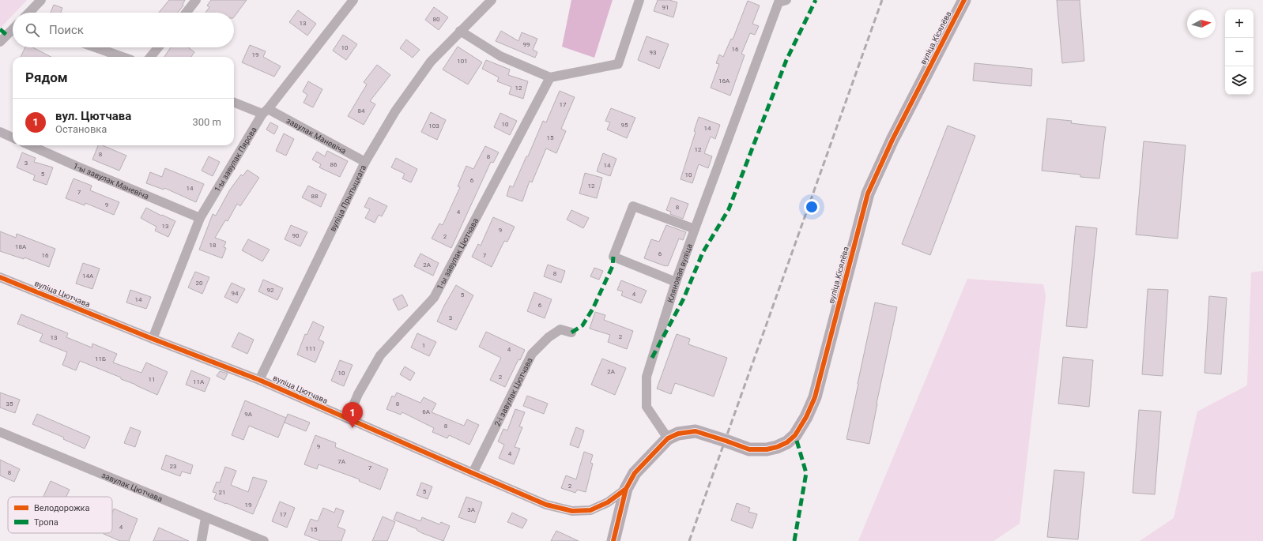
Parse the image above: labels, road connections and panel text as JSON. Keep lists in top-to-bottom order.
{
  "streets": {
    "street": [
      "вуліца Кісялёва",
      "завулак Маневіча",
      "1-ы завулак Пярова",
      "1-ы завулак Маневіча",
      "вуліца Прытыцкага",
      "1-ы завулак Цютчава",
      "Кляновая вуліца",
      "вуліца Цютчава",
      "2-і завулак Цютчава",
      "завулак Цютчава"
    ]
  },
  "crossings": [
    ["вуліца Кісялёва", "Кляновая вуліца"],
    ["завулак Маневіча", "1-ы завулак Пярова"],
    ["завулак Маневіча", "вуліца Прытыцкага"],
    ["1-ы завулак Пярова", "1-ы завулак Маневіча"],
    ["1-ы завулак Пярова", "вуліца Цютчава"],
    ["вуліца Прытыцкага", "вуліца Цютчава"],
    ["1-ы завулак Цютчава", "вуліца Цютчава"],
    ["вуліца Цютчава", "2-і завулак Цютчава"]
  ],
  "house_numbers": [
    "91",
    "80",
    "13",
    "99",
    "10",
    "16",
    "93",
    "19",
    "101",
    "16А",
    "12",
    "17",
    "84",
    "10",
    "95",
    "103",
    "14",
    "15",
    "12",
    "8",
    "8",
    "3",
    "86",
    "14",
    "5",
    "10",
    "6",
    "12",
    "14",
    "7",
    "88",
    "9",
    "8",
    "4",
    "13",
    "9",
    "90",
    "2",
    "18",
    "18А",
    "6",
    "16",
    "7",
    "2А",
    "8",
    "14А",
    "20",
    "92",
    "94",
    "4",
    "5",
    "14",
    "6",
    "3",
    "2",
    "13",
    "1",
    "111",
    "4",
    "11Б",
    "2А",
    "10",
    "2",
    "11",
    "11А",
    "35",
    "8",
    "6А",
    "9А",
    "8",
    "9",
    "4",
    "7А",
    "23",
    "7",
    "8",
    "2",
    "5",
    "21",
    "19",
    "3А",
    "17",
    "4",
    "15"
  ],
  "legend": ["Велодорожка", "Тропа"],
  "north": "right",
  "page": {
    "map_buttons": ["+", "−"],
    "search": "Поиск",
    "heading": "Рядом",
    "list": [
      {
        "mark": "1",
        "name": "вул. Цютчава",
        "note": "Остановка",
        "value": "300 m"
      }
    ],
    "pins": "1"
  }
}
